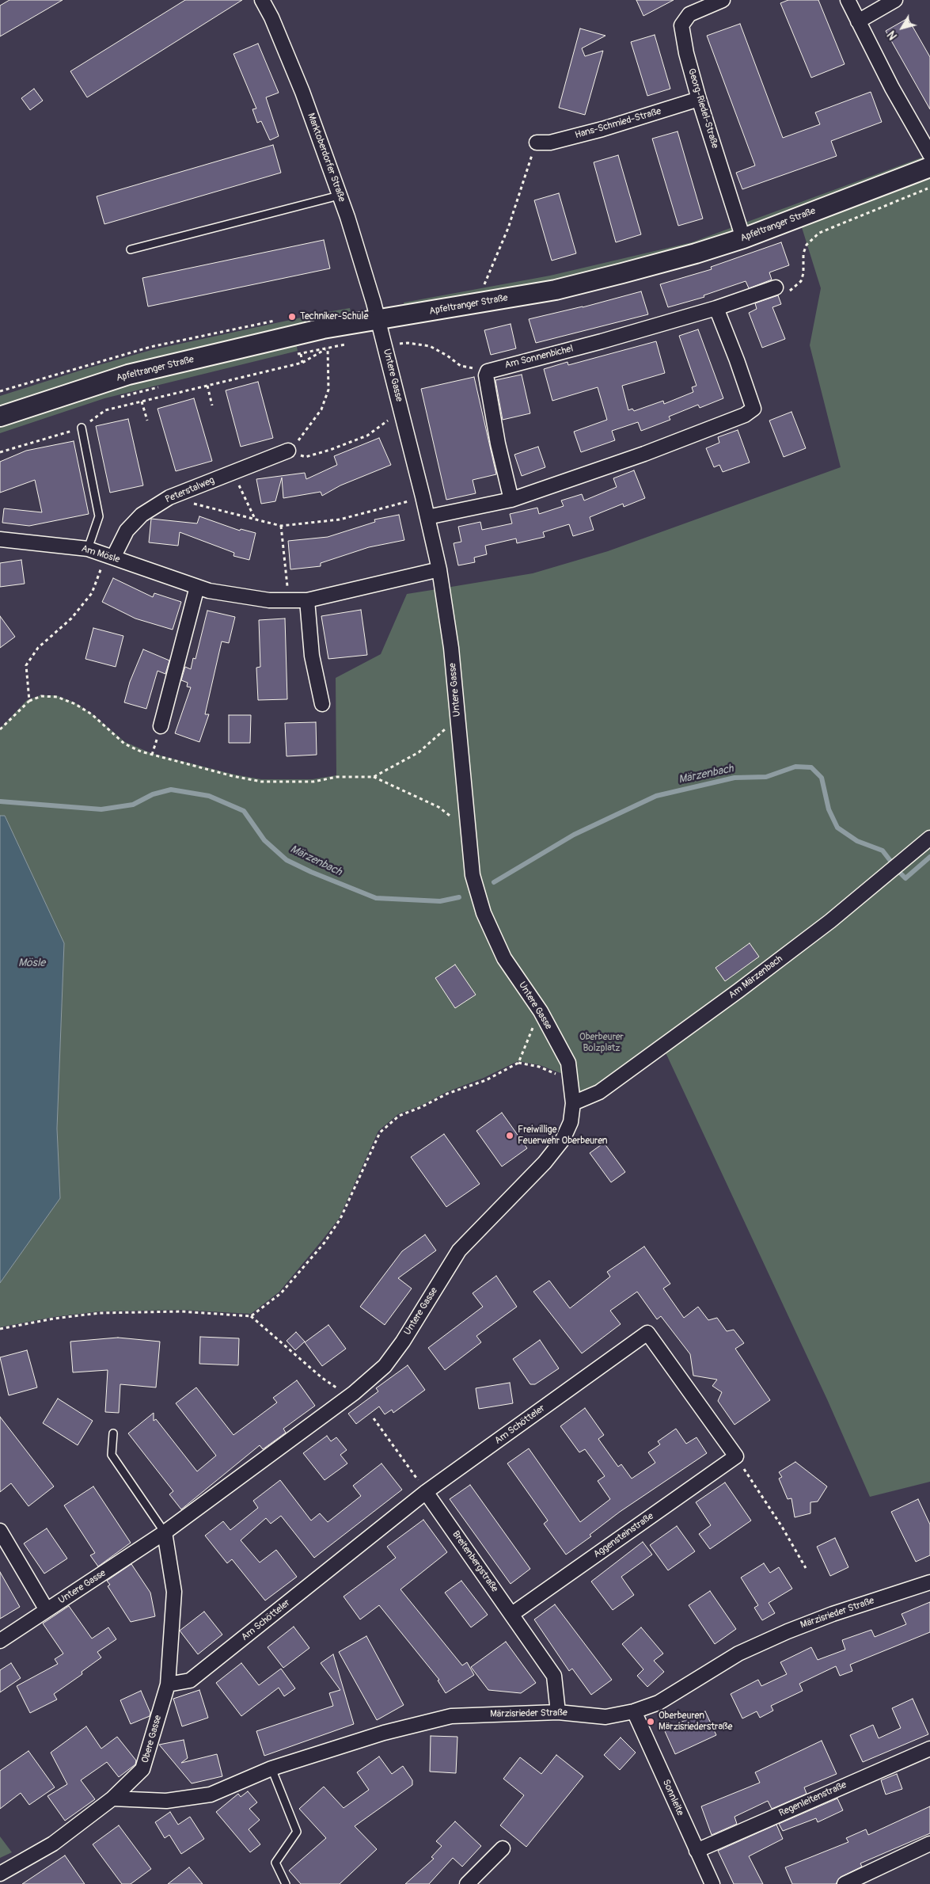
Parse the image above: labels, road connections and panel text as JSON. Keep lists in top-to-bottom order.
{
  "streets": {
    "street": [
      "Georg-Riedel-Straße",
      "Hans-Schmied-Straße",
      "Marktoberdorfer Straße",
      "Apfeltranger Straße",
      "Am Sonnenbichel",
      "Untere Gasse",
      "Peterstalweg",
      "Am Mösle",
      "Am Märzenbach",
      "Am Schötteler",
      "Aggensteinstraße",
      "Breitenbergstraße",
      "Märzisrieder Straße",
      "Obere Gasse",
      "Sonnleite",
      "Regenleitenstraße"
    ]
  },
  "crossings": [
    ["Georg-Riedel-Straße", "Hans-Schmied-Straße"],
    ["Georg-Riedel-Straße", "Apfeltranger Straße"],
    ["Marktoberdorfer Straße", "Apfeltranger Straße"],
    ["Marktoberdorfer Straße", "Untere Gasse"],
    ["Apfeltranger Straße", "Untere Gasse"],
    ["Untere Gasse", "Am Mösle"],
    ["Untere Gasse", "Am Märzenbach"],
    ["Untere Gasse", "Obere Gasse"],
    ["Peterstalweg", "Am Mösle"],
    ["Am Schötteler", "Aggensteinstraße"],
    ["Am Schötteler", "Breitenbergstraße"],
    ["Am Schötteler", "Obere Gasse"],
    ["Aggensteinstraße", "Breitenbergstraße"],
    ["Breitenbergstraße", "Märzisrieder Straße"],
    ["Märzisrieder Straße", "Obere Gasse"],
    ["Märzisrieder Straße", "Sonnleite"],
    ["Sonnleite", "Regenleitenstraße"]
  ],
  "water": ["Märzenbach", "Mösle"],
  "parks": ["Oberbeurer Bolzplatz"],
  "places": ["Techniker-Schule", "Freiwillige Feuerwehr Oberbeuren", "Oberbeuren Märzisriederstraße"],
  "north": "bottom left"
}
